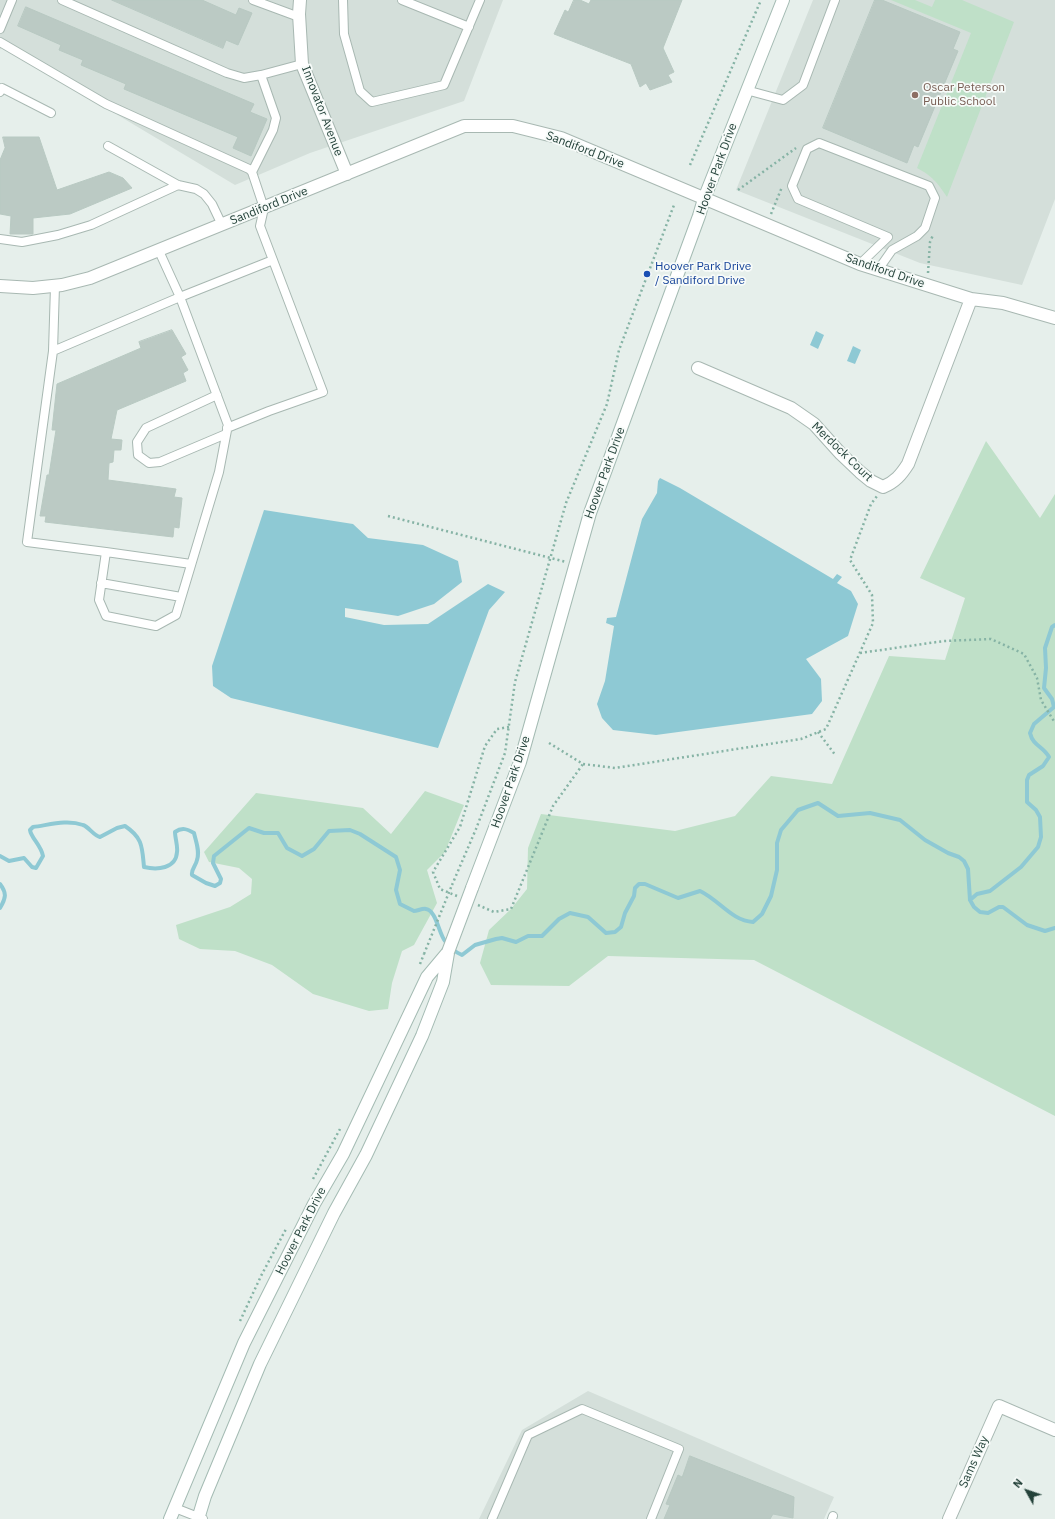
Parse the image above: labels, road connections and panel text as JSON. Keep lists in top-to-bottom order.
{
  "streets": {
    "street": [
      "Innovator Avenue",
      "Sandiford Drive",
      "Hoover Park Drive",
      "Merdock Court",
      "Sams Way"
    ]
  },
  "crossings": [
    ["Innovator Avenue", "Sandiford Drive"],
    ["Sandiford Drive", "Hoover Park Drive"],
    ["Sandiford Drive", "Merdock Court"]
  ],
  "places": ["Oscar Peterson Public School", "Hoover Park Drive / Sandiford Drive"],
  "north": "top left"
}
